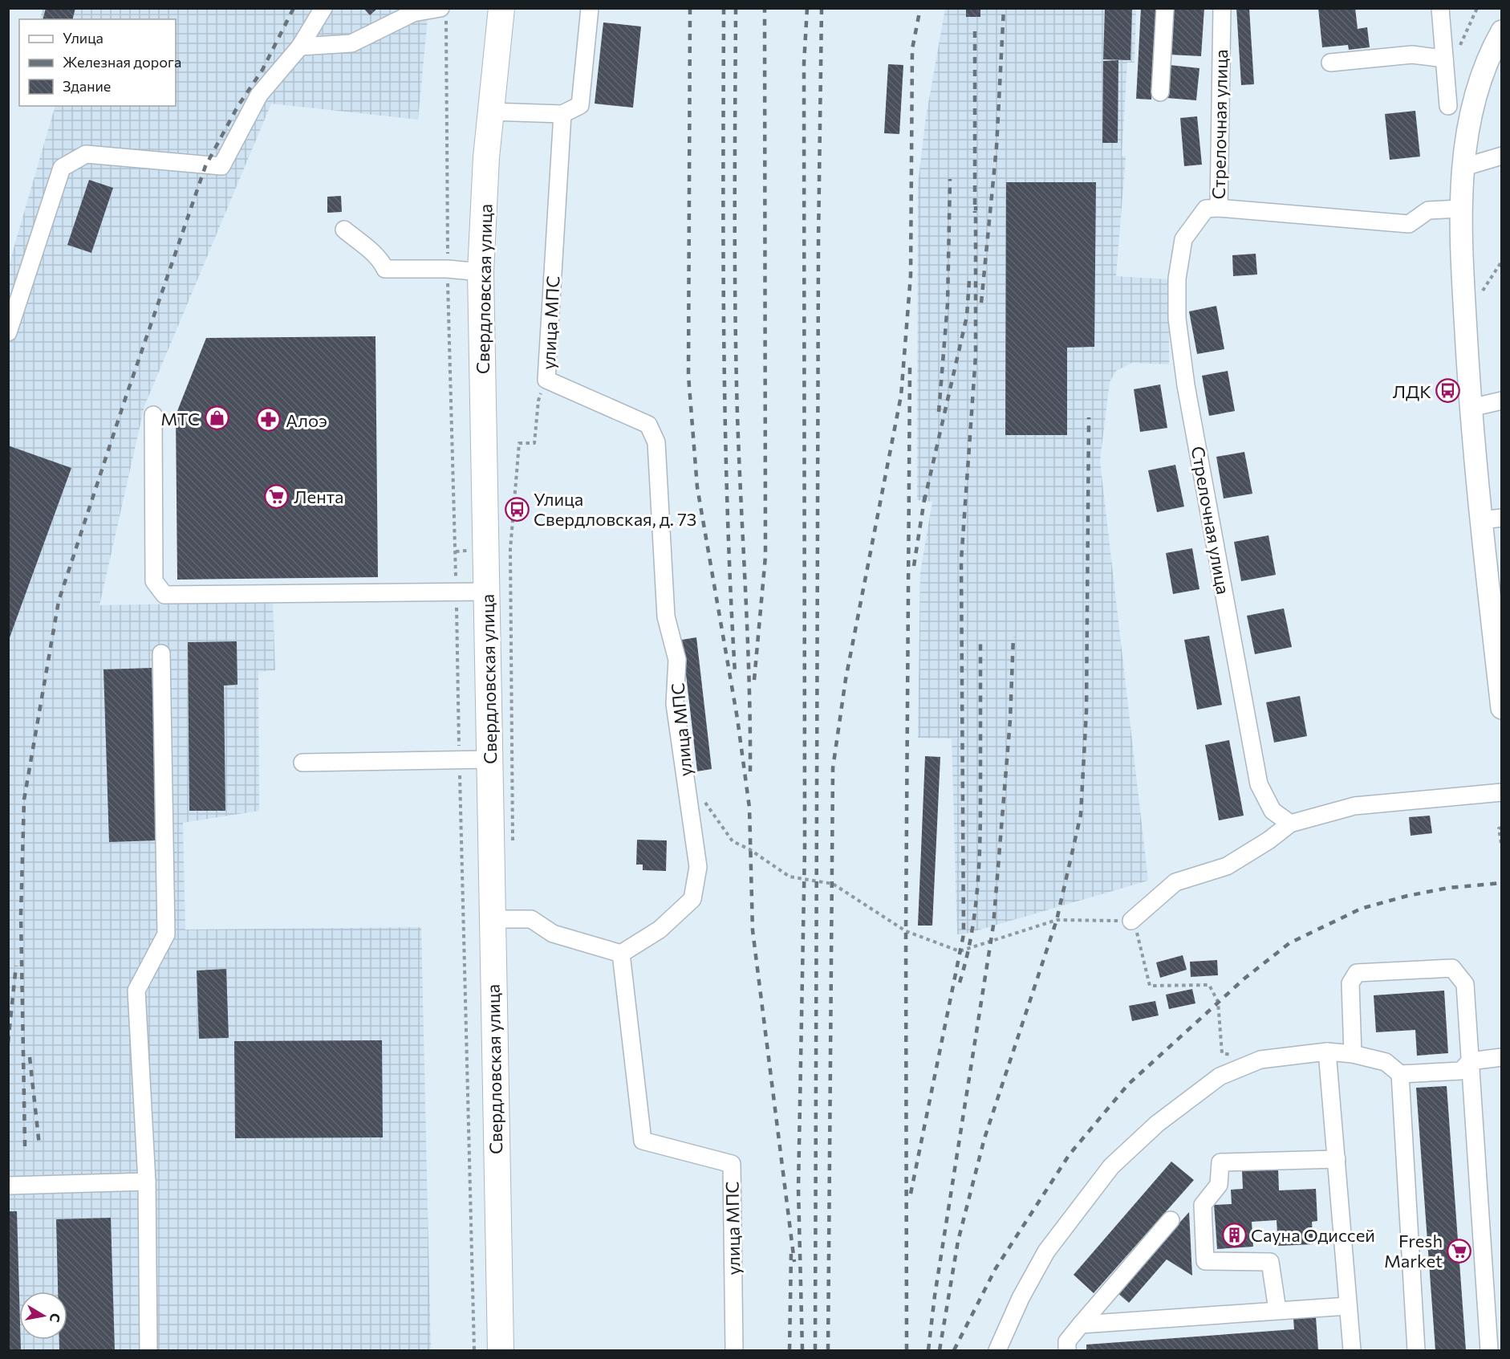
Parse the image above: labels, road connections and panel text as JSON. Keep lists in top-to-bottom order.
{
  "streets": {
    "highway": ["Свердловская улица"],
    "street": ["Стрелочная улица", "улица МПС"]
  },
  "places": {
    "bus stop": ["ЛДК", "Улица Свердловская, д. 73"],
    "shop": ["МТС"],
    "pharmacy": ["Алоэ"],
    "supermarket": ["Лента", "Fresh Market"],
    "building": ["Сауна Одиссей"]
  },
  "legend": ["Улица", "Железная дорога", "Здание"],
  "north": "right"
}
